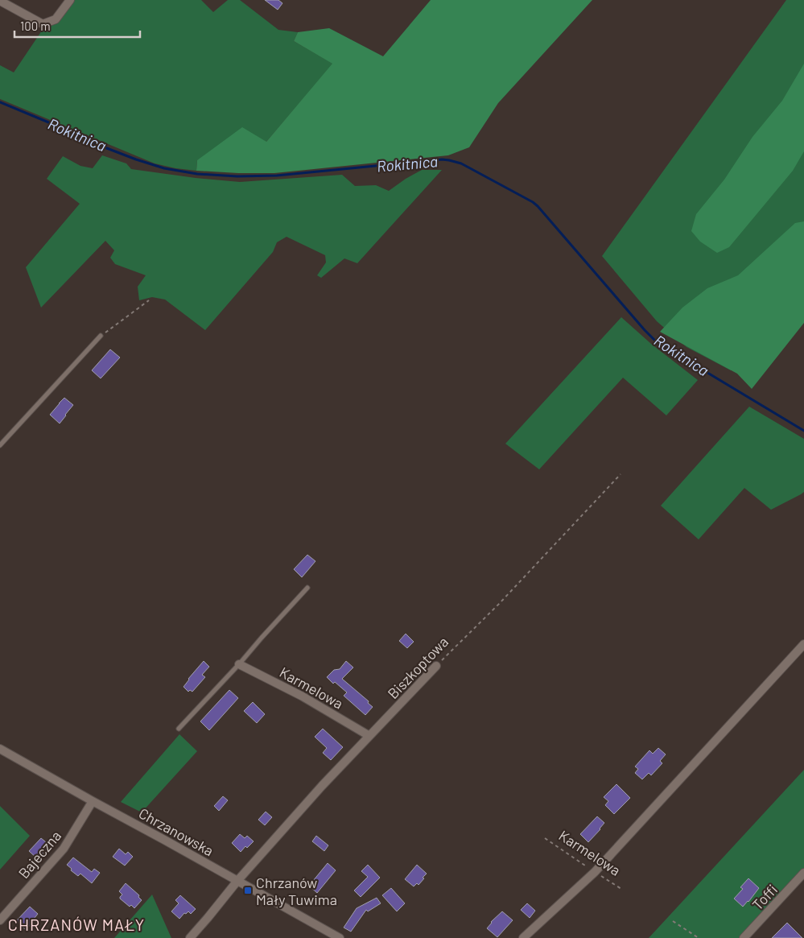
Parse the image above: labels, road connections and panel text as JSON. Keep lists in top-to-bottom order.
{
  "streets": {
    "street": [
      "Biszkoptowa",
      "Karmelowa",
      "Chrzanowska",
      "Bajeczna",
      "Toffi"
    ]
  },
  "crossings": [
    ["Biszkoptowa", "Karmelowa"],
    ["Biszkoptowa", "Chrzanowska"],
    ["Chrzanowska", "Bajeczna"]
  ],
  "districts": ["CHRZANÓW MAŁY"],
  "water": ["Rokitnica"],
  "places": {
    "transit": ["Chrzanów Mały Tuwima"]
  },
  "scale_bar": "100 m"
}
